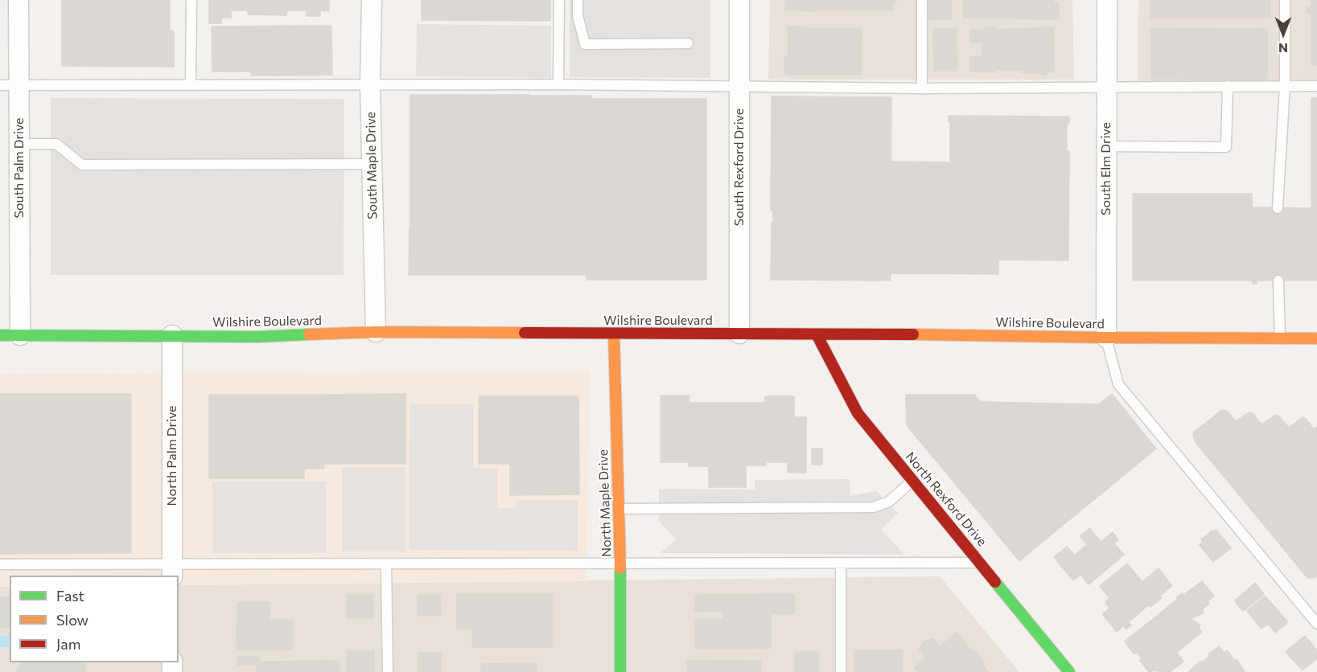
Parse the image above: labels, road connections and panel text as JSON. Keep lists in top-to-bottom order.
{
  "streets": {
    "main road": ["Wilshire Boulevard", "North Rexford Drive", "North Maple Drive"],
    "street": [
      "South Maple Drive",
      "South Rexford Drive",
      "South Palm Drive",
      "South Elm Drive",
      "North Palm Drive"
    ]
  },
  "crossings": [
    ["South Maple Drive", "Wilshire Boulevard"],
    ["South Rexford Drive", "Wilshire Boulevard"],
    ["South Palm Drive", "Wilshire Boulevard"],
    ["South Elm Drive", "Wilshire Boulevard"],
    ["Wilshire Boulevard", "North Palm Drive"],
    ["Wilshire Boulevard", "North Rexford Drive"],
    ["Wilshire Boulevard", "North Maple Drive"]
  ],
  "legend": ["Fast", "Slow", "Jam"],
  "north": "bottom"
}
